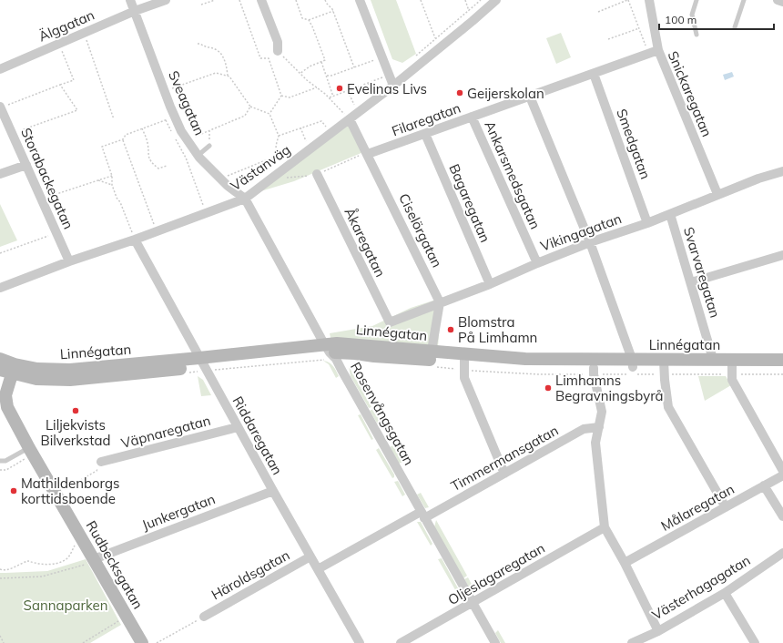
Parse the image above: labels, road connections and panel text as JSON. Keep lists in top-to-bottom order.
{
  "streets": {
    "street": [
      "Älggatan",
      "Snickaregatan",
      "Sveagatan",
      "Filaregatan",
      "Smedgatan",
      "Västanväg",
      "Ankarsmedsgatan",
      "Storabackegatan",
      "Bagaregatan",
      "Ciselörgatan",
      "Vikingagatan",
      "Åkaregatan",
      "Svarvaregatan",
      "Linnégatan",
      "Rosenvångsgatan",
      "Väpnaregatan",
      "Riddaregatan",
      "Timmermansgatan",
      "Målaregatan",
      "Junkergatan",
      "Rudbecksgatan",
      "Oljeslagaregatan",
      "Häroldsgatan",
      "Västerhagagatan"
    ]
  },
  "crossings": [
    ["Älggatan", "Sveagatan"],
    ["Snickaregatan", "Filaregatan"],
    ["Snickaregatan", "Vikingagatan"],
    ["Sveagatan", "Västanväg"],
    ["Sveagatan", "Rosenvångsgatan"],
    ["Filaregatan", "Smedgatan"],
    ["Filaregatan", "Ankarsmedsgatan"],
    ["Filaregatan", "Bagaregatan"],
    ["Filaregatan", "Ciselörgatan"],
    ["Smedgatan", "Vikingagatan"],
    ["Västanväg", "Storabackegatan"],
    ["Västanväg", "Ciselörgatan"],
    ["Västanväg", "Rosenvångsgatan"],
    ["Västanväg", "Riddaregatan"],
    ["Ankarsmedsgatan", "Vikingagatan"],
    ["Bagaregatan", "Vikingagatan"],
    ["Ciselörgatan", "Vikingagatan"],
    ["Vikingagatan", "Åkaregatan"],
    ["Vikingagatan", "Svarvaregatan"],
    ["Svarvaregatan", "Linnégatan"],
    ["Linnégatan", "Rosenvångsgatan"],
    ["Linnégatan", "Riddaregatan"],
    ["Linnégatan", "Rudbecksgatan"],
    ["Rosenvångsgatan", "Timmermansgatan"],
    ["Rosenvångsgatan", "Oljeslagaregatan"],
    ["Väpnaregatan", "Riddaregatan"],
    ["Riddaregatan", "Timmermansgatan"],
    ["Riddaregatan", "Junkergatan"],
    ["Riddaregatan", "Häroldsgatan"],
    ["Junkergatan", "Rudbecksgatan"]
  ],
  "parks": ["Sannaparken"],
  "places": [
    "Evelinas Livs",
    "Geijerskolan",
    "Blomstra På Limhamn",
    "Limhamns Begravningsbyrå",
    "Liljekvists Bilverkstad",
    "Mathildenborgs korttidsboende"
  ],
  "scale_bar": "100 m"
}
